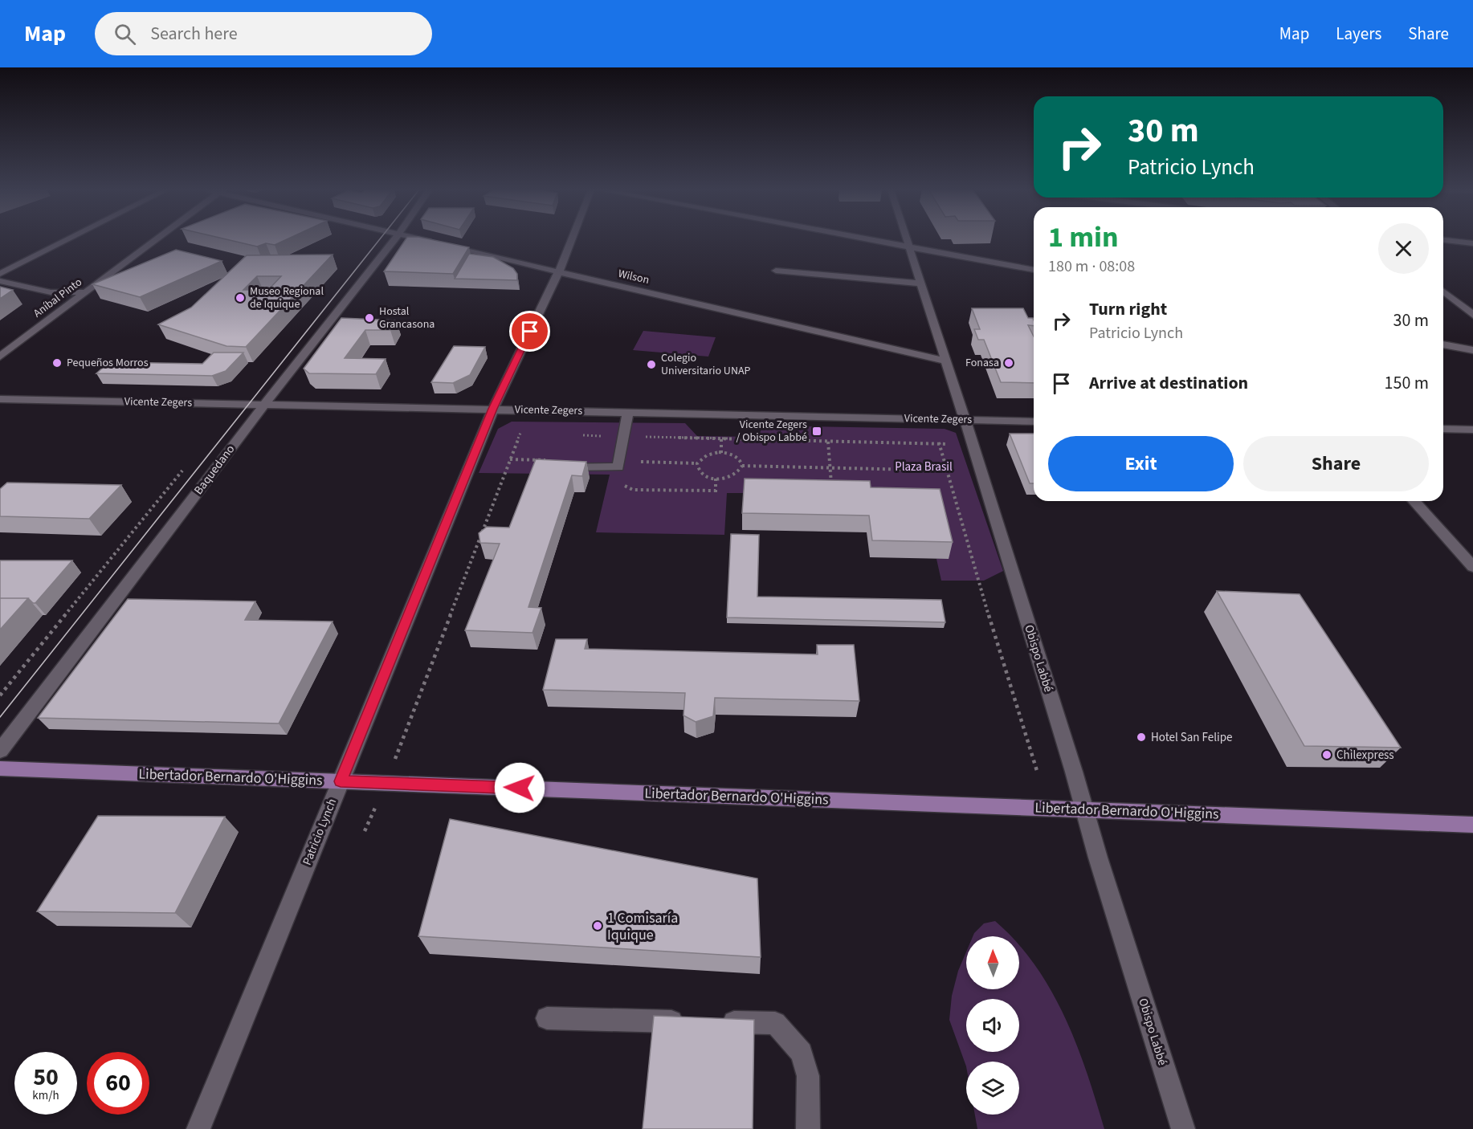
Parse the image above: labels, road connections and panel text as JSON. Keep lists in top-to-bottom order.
{
  "streets": {
    "main road": ["Libertador Bernardo O'Higgins"],
    "street": [
      "Wilson",
      "Aníbal Pinto",
      "Vicente Zegers",
      "Baquedano",
      "Obispo Labbé",
      "Patricio Lynch"
    ]
  },
  "crossings": [
    ["Wilson", "Obispo Labbé"],
    ["Wilson", "Patricio Lynch"],
    ["Vicente Zegers", "Baquedano"],
    ["Vicente Zegers", "Obispo Labbé"],
    ["Vicente Zegers", "Patricio Lynch"],
    ["Obispo Labbé", "Libertador Bernardo O'Higgins"],
    ["Libertador Bernardo O'Higgins", "Patricio Lynch"]
  ],
  "parks": ["Plaza Brasil"],
  "places": {
    "other": [
      "Museo Regional de Iquique",
      "Hostal Grancasona",
      "Pequeños Morros",
      "Fonasa",
      "Colegio Universitario UNAP",
      "Hotel San Felipe",
      "Chilexpress",
      "1 Comisaría Iquique"
    ],
    "transit": ["Vicente Zegers / Obispo Labbé"]
  },
  "north": "top",
  "page": {
    "header": "Map",
    "search": "Search here",
    "nav": ["Map", "Layers", "Share"],
    "turn": ["30 m", "Patricio Lynch"],
    "heading": ["1 min", "180 m · 08:08"],
    "list": [
      {
        "name": "Turn right",
        "note": "Patricio Lynch",
        "value": "30 m"
      },
      {
        "name": "Arrive at destination",
        "value": "150 m"
      }
    ],
    "buttons": ["Exit", "Share"],
    "speed": "50 km/h",
    "limit": "60"
  }
}
